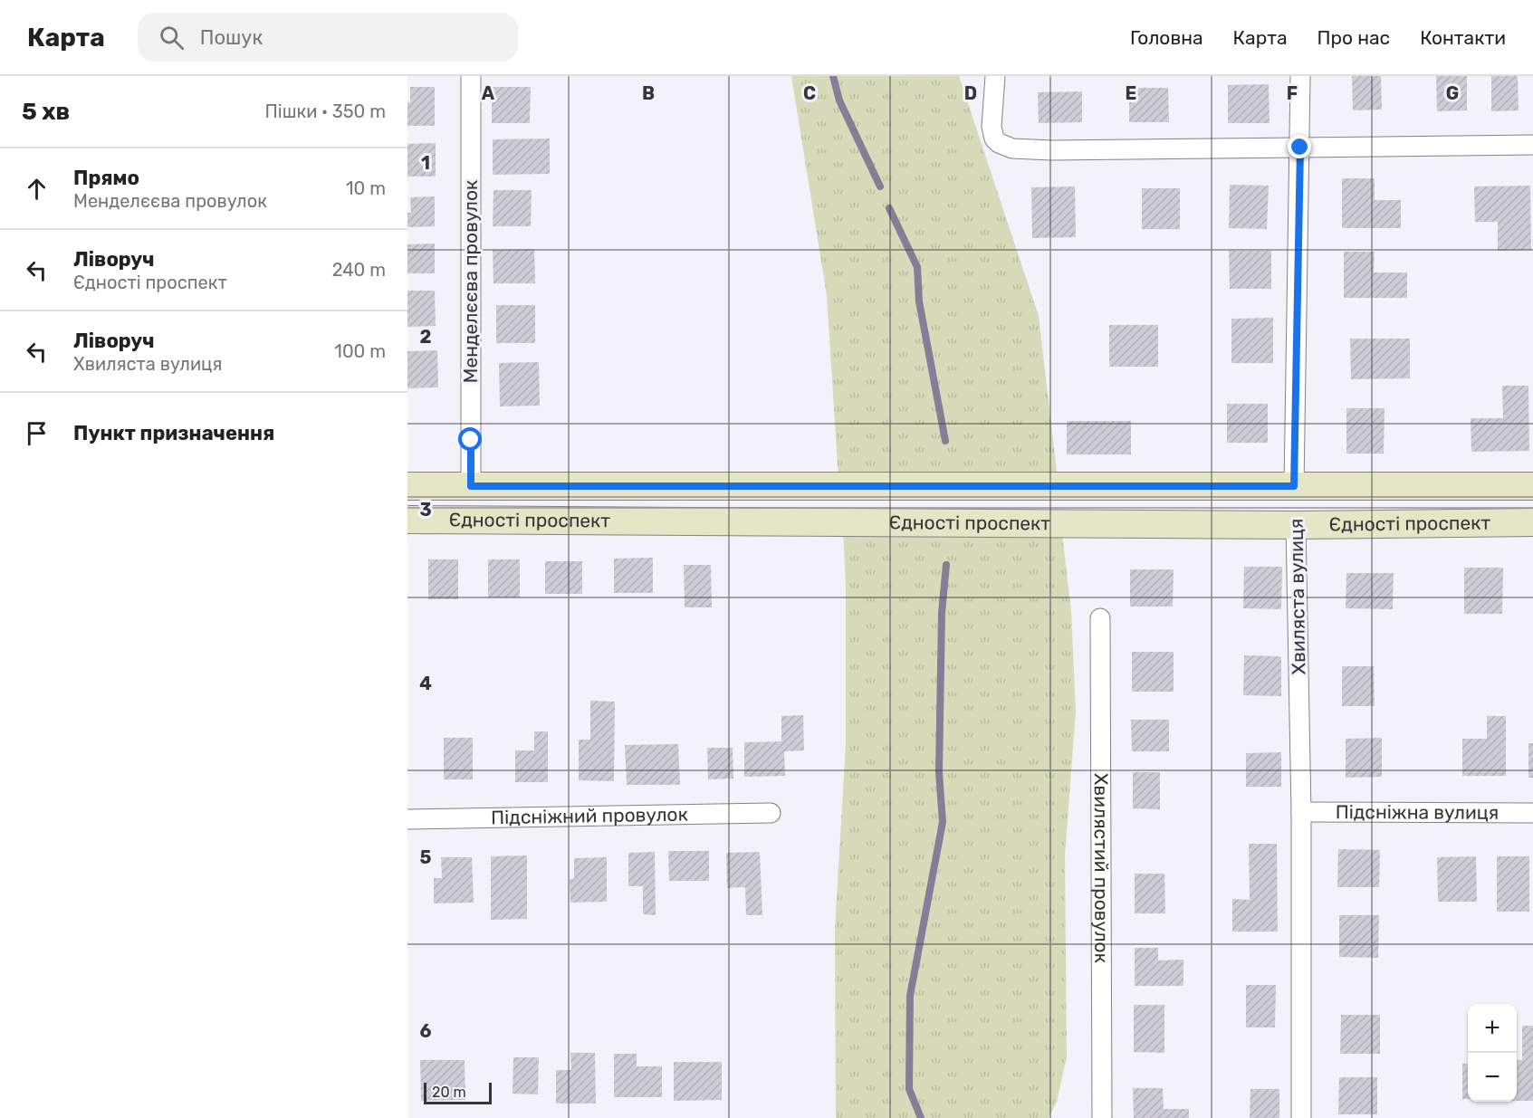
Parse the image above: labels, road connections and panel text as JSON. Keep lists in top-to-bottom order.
{
  "streets": {
    "main road": ["Єдності проспект", "Хвиляста вулиця"],
    "street": [
      "Менделєєва провулок",
      "Підсніжна вулиця",
      "Підсніжний провулок",
      "Хвилястий провулок"
    ]
  },
  "crossings": [
    ["Менделєєва провулок", "Єдності проспект"],
    ["Єдності проспект", "Хвиляста вулиця"],
    ["Хвиляста вулиця", "Підсніжна вулиця"]
  ],
  "scale_bar": "20 m",
  "page": {
    "header": "Карта",
    "search": "Пошук",
    "nav": [
      "Головна",
      "Карта",
      "Про нас",
      "Контакти"
    ],
    "heading": ["5 хв", "Пішки · 350 m"],
    "list": [
      ["Прямо", "Менделєєва провулок", "10 m"],
      ["Ліворуч", "Єдності проспект", "240 m"],
      ["Ліворуч", "Хвиляста вулиця", "100 m"],
      "Пункт призначення"
    ],
    "map_buttons": ["+", "−"],
    "scale": "20 m"
  },
  "grid": {
    "columns": [
      "A",
      "B",
      "C",
      "D",
      "E",
      "F",
      "G"
    ],
    "rows": [
      "1",
      "2",
      "3",
      "4",
      "5",
      "6"
    ]
  }
}
